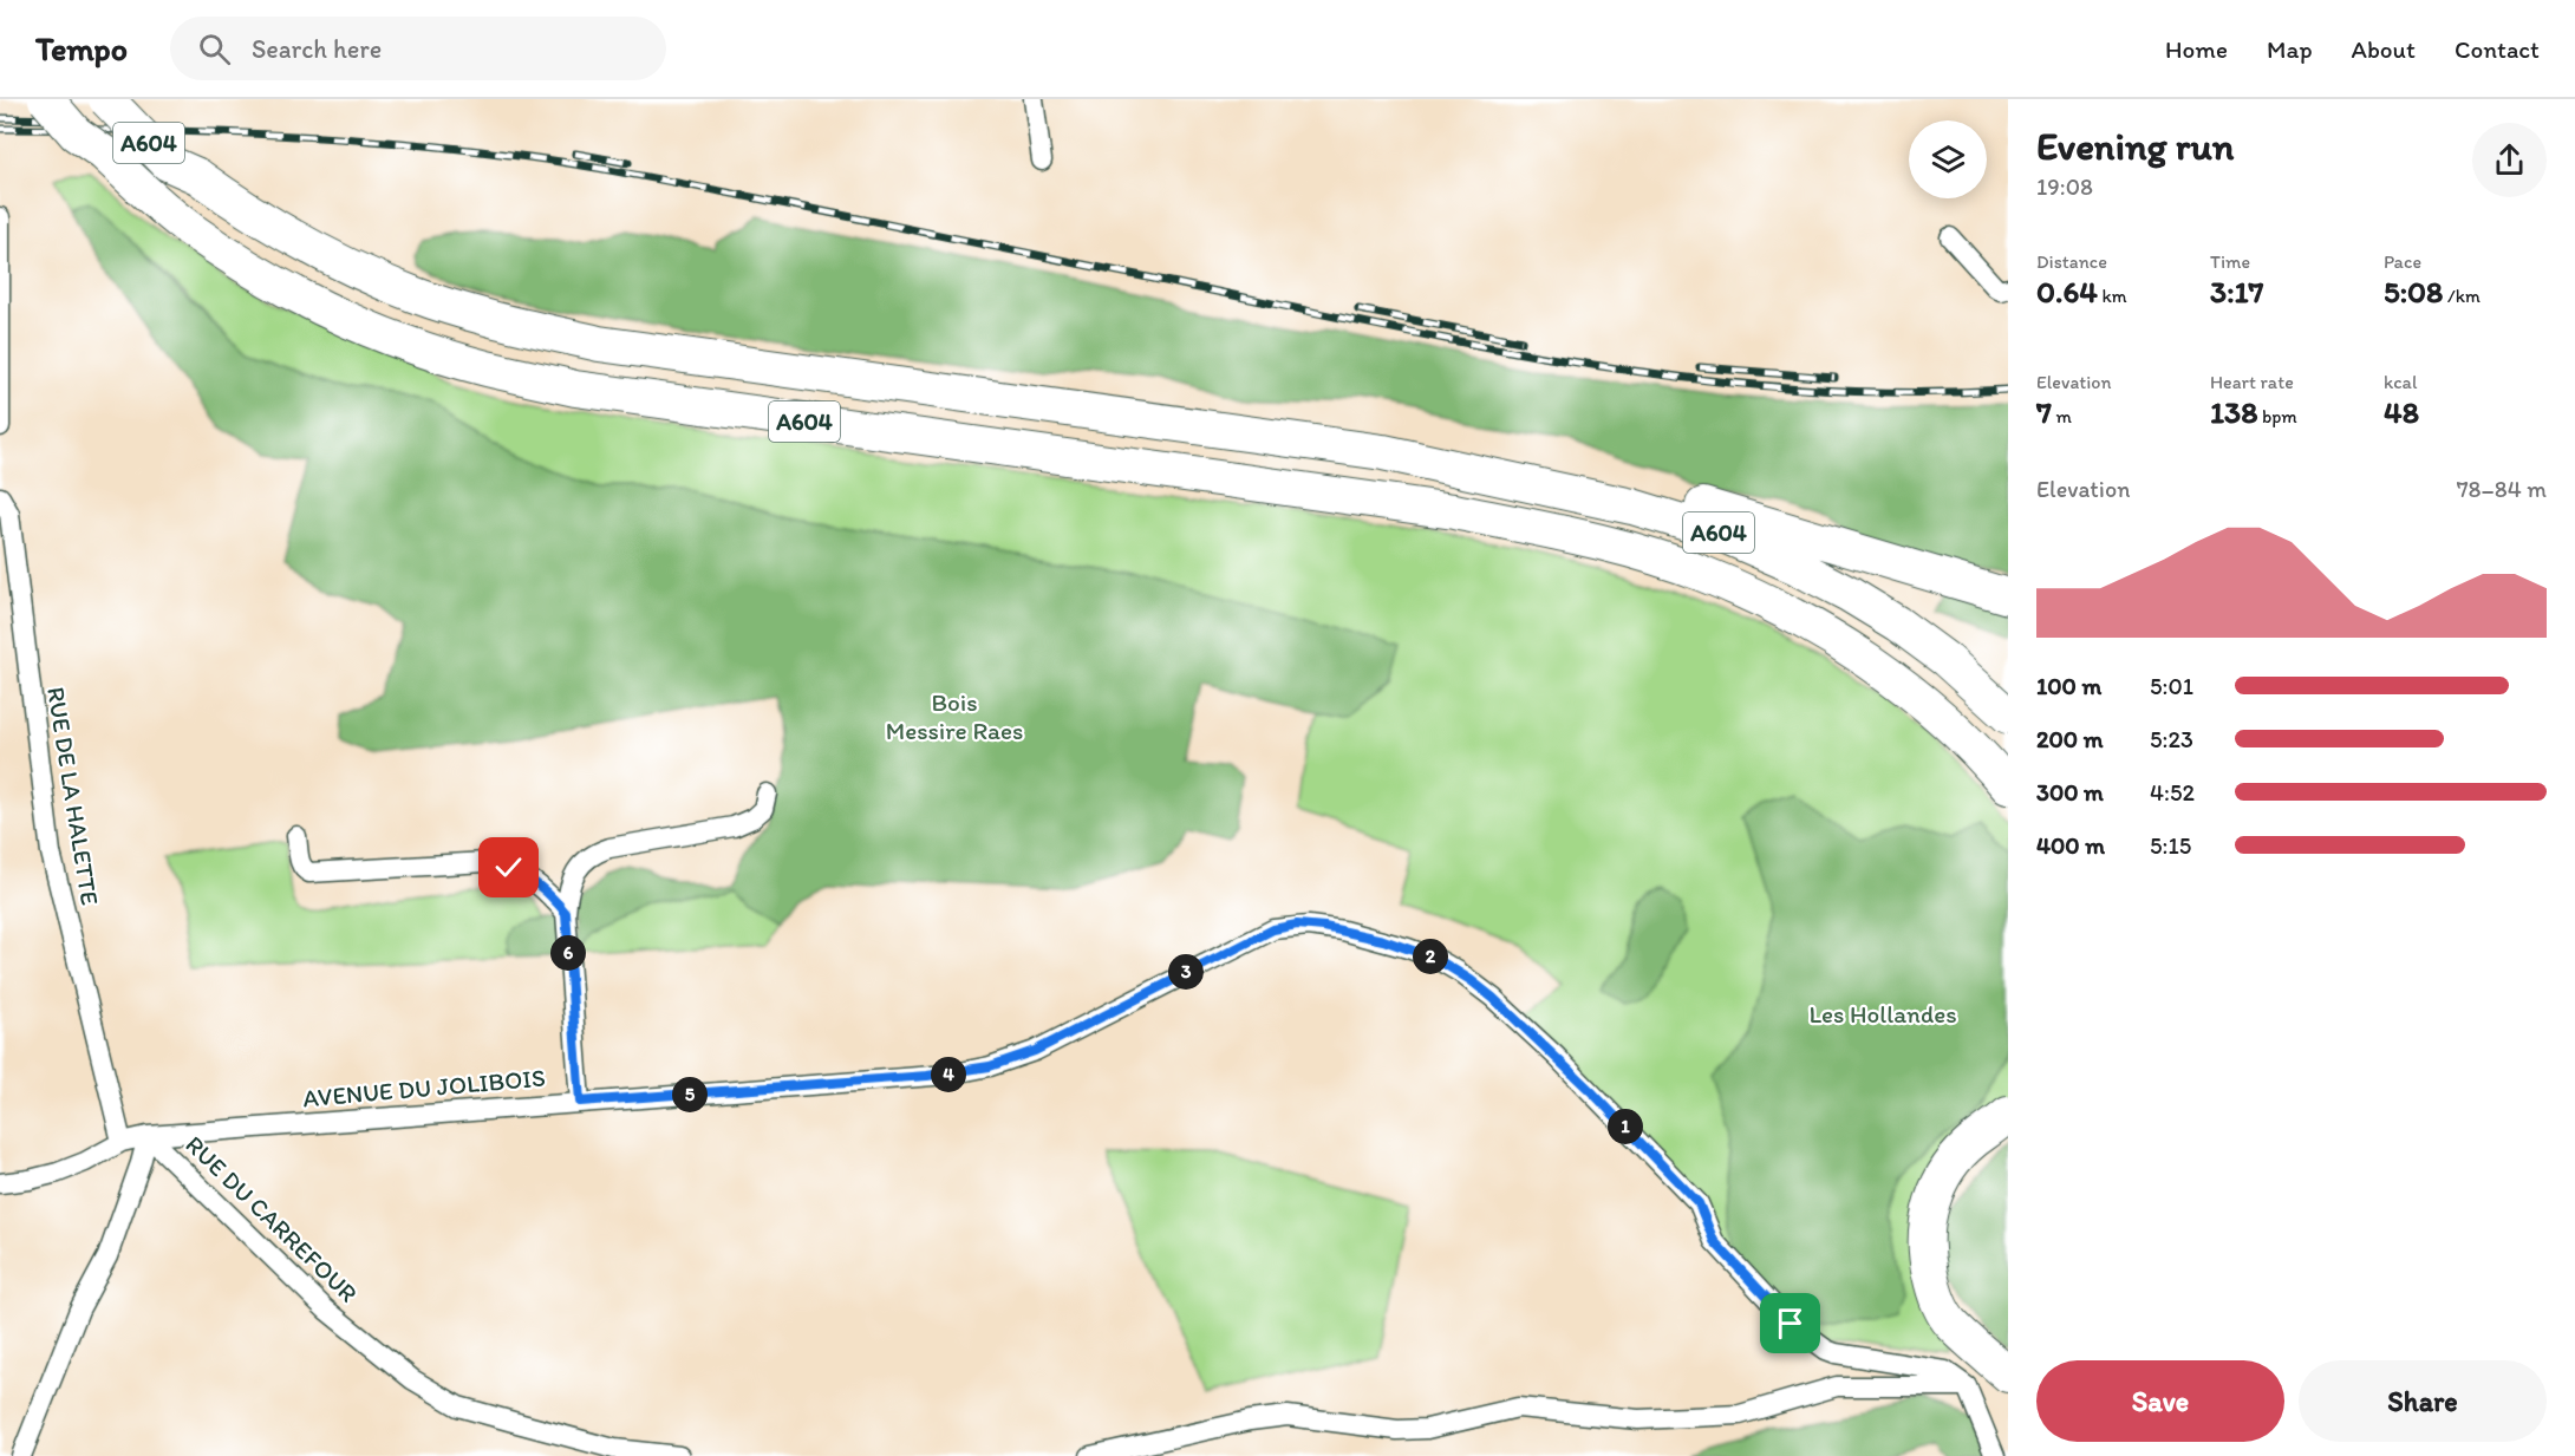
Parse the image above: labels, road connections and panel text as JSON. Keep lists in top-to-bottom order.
{
  "streets": {
    "highway": ["A604"],
    "street": ["RUE DE LA HALETTE", "AVENUE DU JOLIBOIS", "RUE DU CARREFOUR"]
  },
  "crossings": [
    ["RUE DE LA HALETTE", "AVENUE DU JOLIBOIS"],
    ["AVENUE DU JOLIBOIS", "RUE DU CARREFOUR"]
  ],
  "parks": ["Bois Messire Raes", "Les Hollandes"],
  "page": {
    "header": "Tempo",
    "search": "Search here",
    "nav": [
      "Home",
      "Map",
      "About",
      "Contact"
    ],
    "heading": ["Evening run", "19:08"],
    "stats": [
      ["Distance", "0.64 km"],
      ["Time", "3:17"],
      ["Pace", "5:08 /km"],
      ["Elevation", "7 m"],
      ["Heart rate", "138 bpm"],
      ["kcal", "48"]
    ],
    "chart": ["Elevation", "78–84 m"],
    "list": [
      {
        "name": "100 m",
        "note": "5:01"
      },
      {
        "name": "200 m",
        "note": "5:23"
      },
      {
        "name": "300 m",
        "note": "4:52"
      },
      {
        "name": "400 m",
        "note": "5:15"
      }
    ],
    "pins": [
      "6",
      "2",
      "3",
      "4",
      "5",
      "1"
    ],
    "buttons": ["Save", "Share"]
  }
}
